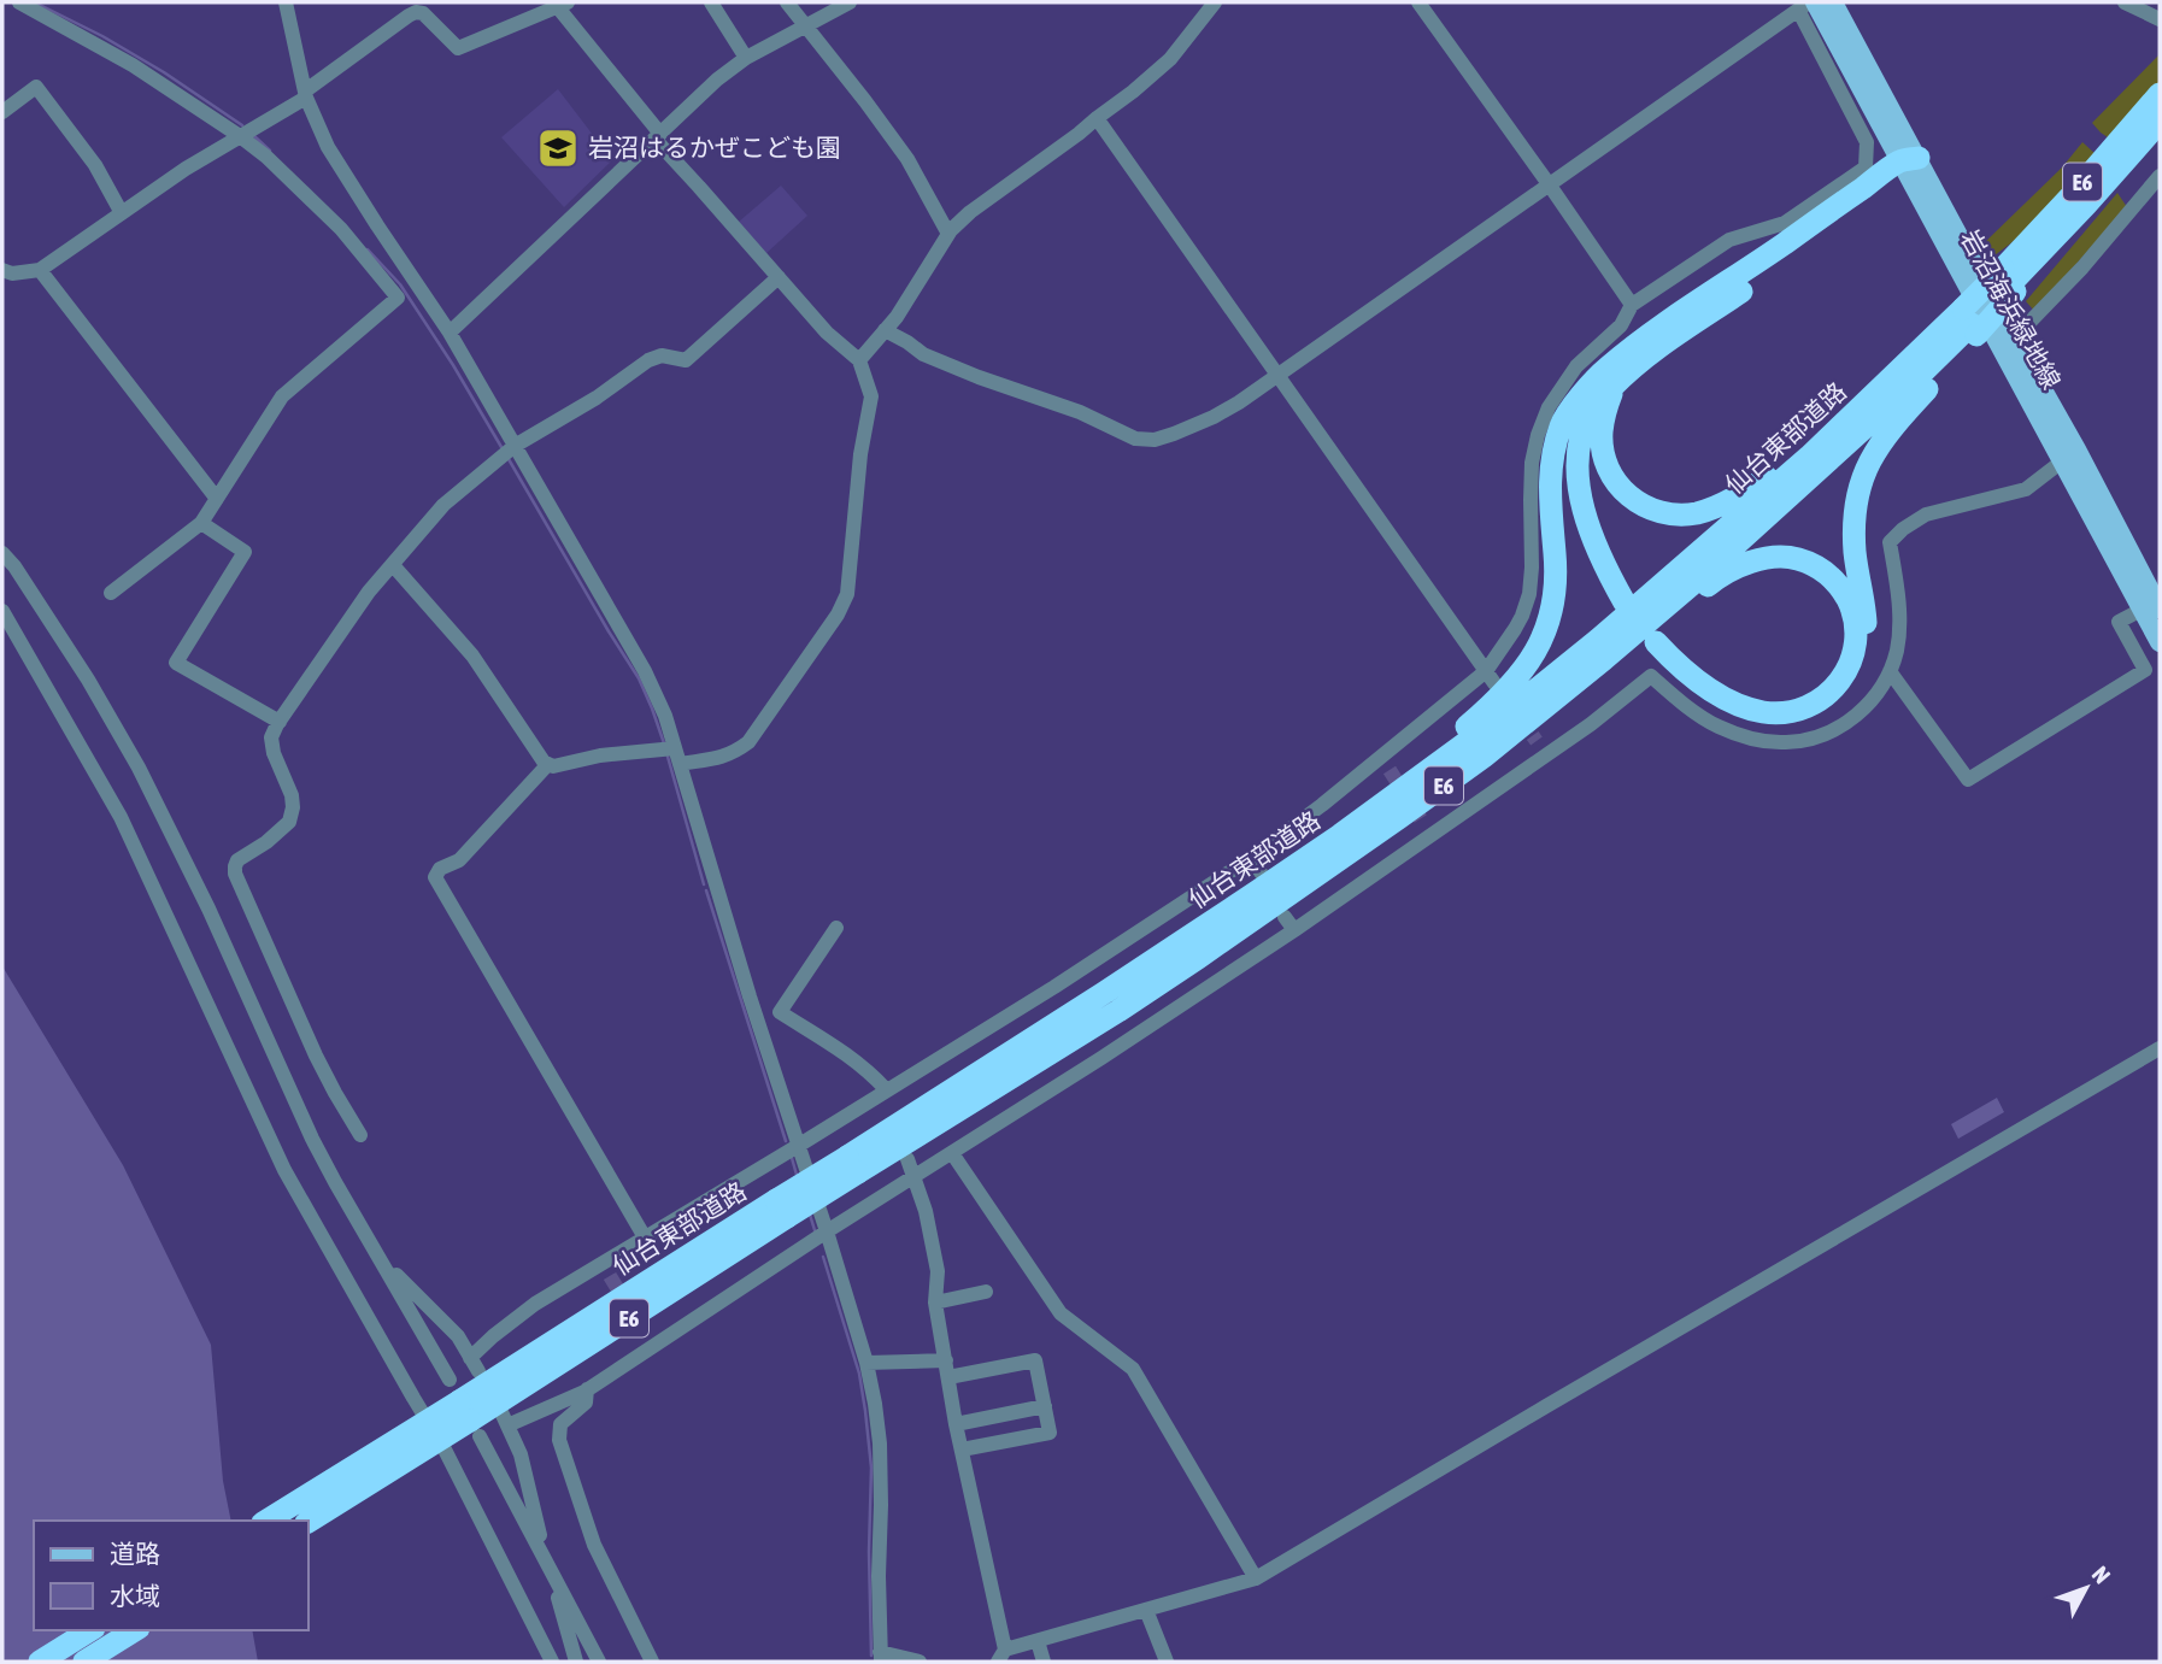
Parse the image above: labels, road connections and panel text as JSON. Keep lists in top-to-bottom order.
{
  "streets": {
    "highway": ["E6", "仙台東部道路"],
    "main road": ["岩沼海浜緑地線"]
  },
  "places": {
    "school or university": ["岩沼はるかぜこども園"]
  },
  "legend": ["道路", "水域"],
  "north": "top right"
}
